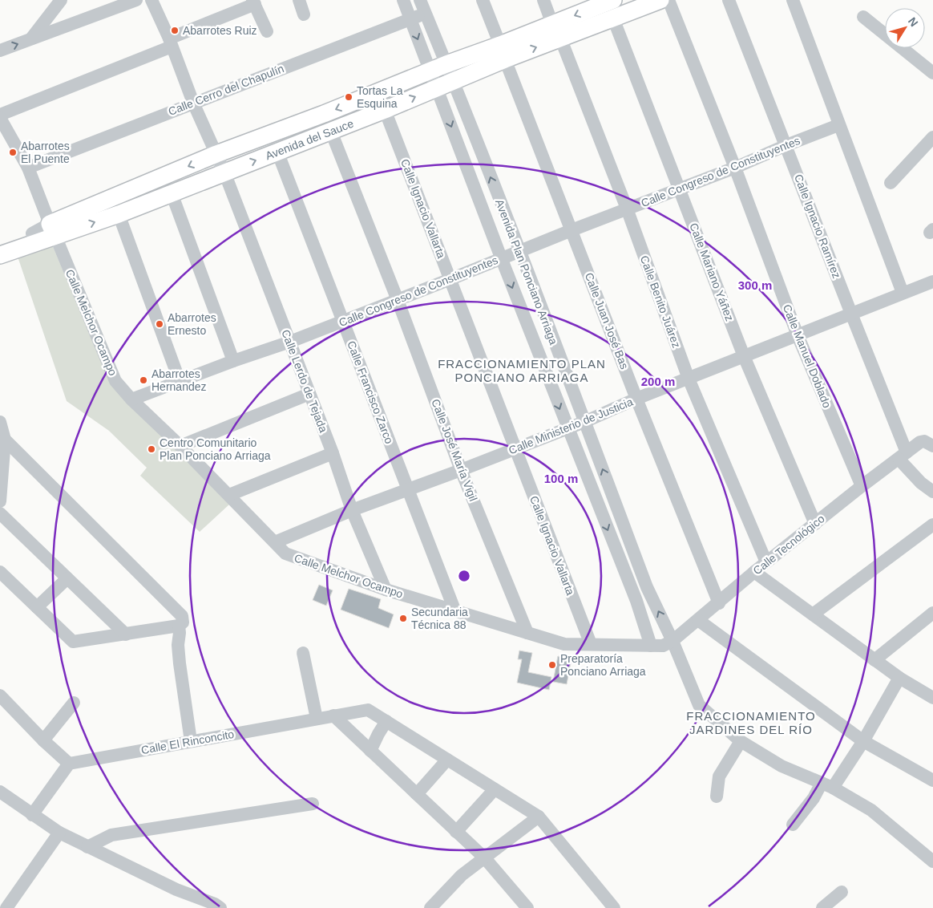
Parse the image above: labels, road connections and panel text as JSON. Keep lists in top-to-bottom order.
{
  "streets": {
    "main road": ["Avenida del Sauce"],
    "street": [
      "Calle Cerro del Chapulín",
      "Calle Congreso de Constituyentes",
      "Calle Ignacio Vallarta",
      "Calle Ignacio Ramírez",
      "Avenida Plan Ponciano Arriaga",
      "Calle Mariano Yáñez",
      "Calle Benito Juárez",
      "Calle Juan José Bas",
      "Calle Melchor Ocampo",
      "Calle Manuel Doblado",
      "Calle Lerdo de Tejada",
      "Calle Francisco Zarco",
      "Calle Ministerio de Justicia",
      "Calle José María Vigil",
      "Calle Tecnológico",
      "Calle El Rinconcito"
    ]
  },
  "crossings": [
    ["Calle Cerro del Chapulín", "Avenida Plan Ponciano Arriaga"],
    ["Calle Cerro del Chapulín", "Calle Melchor Ocampo"],
    ["Calle Cerro del Chapulín", "Calle Lerdo de Tejada"],
    ["Avenida del Sauce", "Calle Ignacio Vallarta"],
    ["Avenida del Sauce", "Avenida Plan Ponciano Arriaga"],
    ["Avenida del Sauce", "Calle Mariano Yáñez"],
    ["Avenida del Sauce", "Calle Benito Juárez"],
    ["Avenida del Sauce", "Calle Juan José Bas"],
    ["Avenida del Sauce", "Calle Melchor Ocampo"],
    ["Avenida del Sauce", "Calle Lerdo de Tejada"],
    ["Avenida del Sauce", "Calle Francisco Zarco"],
    ["Avenida del Sauce", "Calle José María Vigil"],
    ["Calle Congreso de Constituyentes", "Calle Ignacio Vallarta"],
    ["Calle Congreso de Constituyentes", "Calle Ignacio Ramírez"],
    ["Calle Congreso de Constituyentes", "Avenida Plan Ponciano Arriaga"],
    ["Calle Congreso de Constituyentes", "Calle Mariano Yáñez"],
    ["Calle Congreso de Constituyentes", "Calle Benito Juárez"],
    ["Calle Congreso de Constituyentes", "Calle Juan José Bas"],
    ["Calle Congreso de Constituyentes", "Calle Melchor Ocampo"],
    ["Calle Congreso de Constituyentes", "Calle Manuel Doblado"],
    ["Calle Congreso de Constituyentes", "Calle Lerdo de Tejada"],
    ["Calle Congreso de Constituyentes", "Calle Francisco Zarco"],
    ["Calle Congreso de Constituyentes", "Calle José María Vigil"],
    ["Calle Ignacio Vallarta", "Calle Melchor Ocampo"],
    ["Calle Ignacio Vallarta", "Calle Ministerio de Justicia"],
    ["Calle Ignacio Ramírez", "Calle Ministerio de Justicia"],
    ["Calle Ignacio Ramírez", "Calle Tecnológico"],
    ["Avenida Plan Ponciano Arriaga", "Calle Melchor Ocampo"],
    ["Avenida Plan Ponciano Arriaga", "Calle Ministerio de Justicia"],
    ["Avenida Plan Ponciano Arriaga", "Calle Tecnológico"],
    ["Calle Mariano Yáñez", "Calle Ministerio de Justicia"],
    ["Calle Mariano Yáñez", "Calle Tecnológico"],
    ["Calle Benito Juárez", "Calle Ministerio de Justicia"],
    ["Calle Benito Juárez", "Calle Tecnológico"],
    ["Calle Juan José Bas", "Calle Ministerio de Justicia"],
    ["Calle Juan José Bas", "Calle Tecnológico"],
    ["Calle Melchor Ocampo", "Calle Lerdo de Tejada"],
    ["Calle Melchor Ocampo", "Calle Francisco Zarco"],
    ["Calle Melchor Ocampo", "Calle Ministerio de Justicia"],
    ["Calle Melchor Ocampo", "Calle José María Vigil"],
    ["Calle Melchor Ocampo", "Calle Tecnológico"],
    ["Calle Manuel Doblado", "Calle Ministerio de Justicia"],
    ["Calle Manuel Doblado", "Calle Tecnológico"],
    ["Calle Lerdo de Tejada", "Calle Ministerio de Justicia"],
    ["Calle Francisco Zarco", "Calle Ministerio de Justicia"],
    ["Calle Ministerio de Justicia", "Calle José María Vigil"]
  ],
  "districts": ["FRACCIONAMIENTO PLAN PONCIANO ARRIAGA", "FRACCIONAMIENTO JARDINES DEL RÍO"],
  "places": [
    "Abarrotes Ruiz",
    "Tortas La Esquina",
    "Abarrotes El Puente",
    "Abarrotes Ernesto",
    "Abarrotes Hernandez",
    "Centro Comunitario Plan Ponciano Arriaga",
    "Secundaria Técnica 88",
    "Preparatoría Ponciano Arriaga"
  ],
  "north": "top right",
  "rings": ["300 m", "200 m", "100 m"]
}
